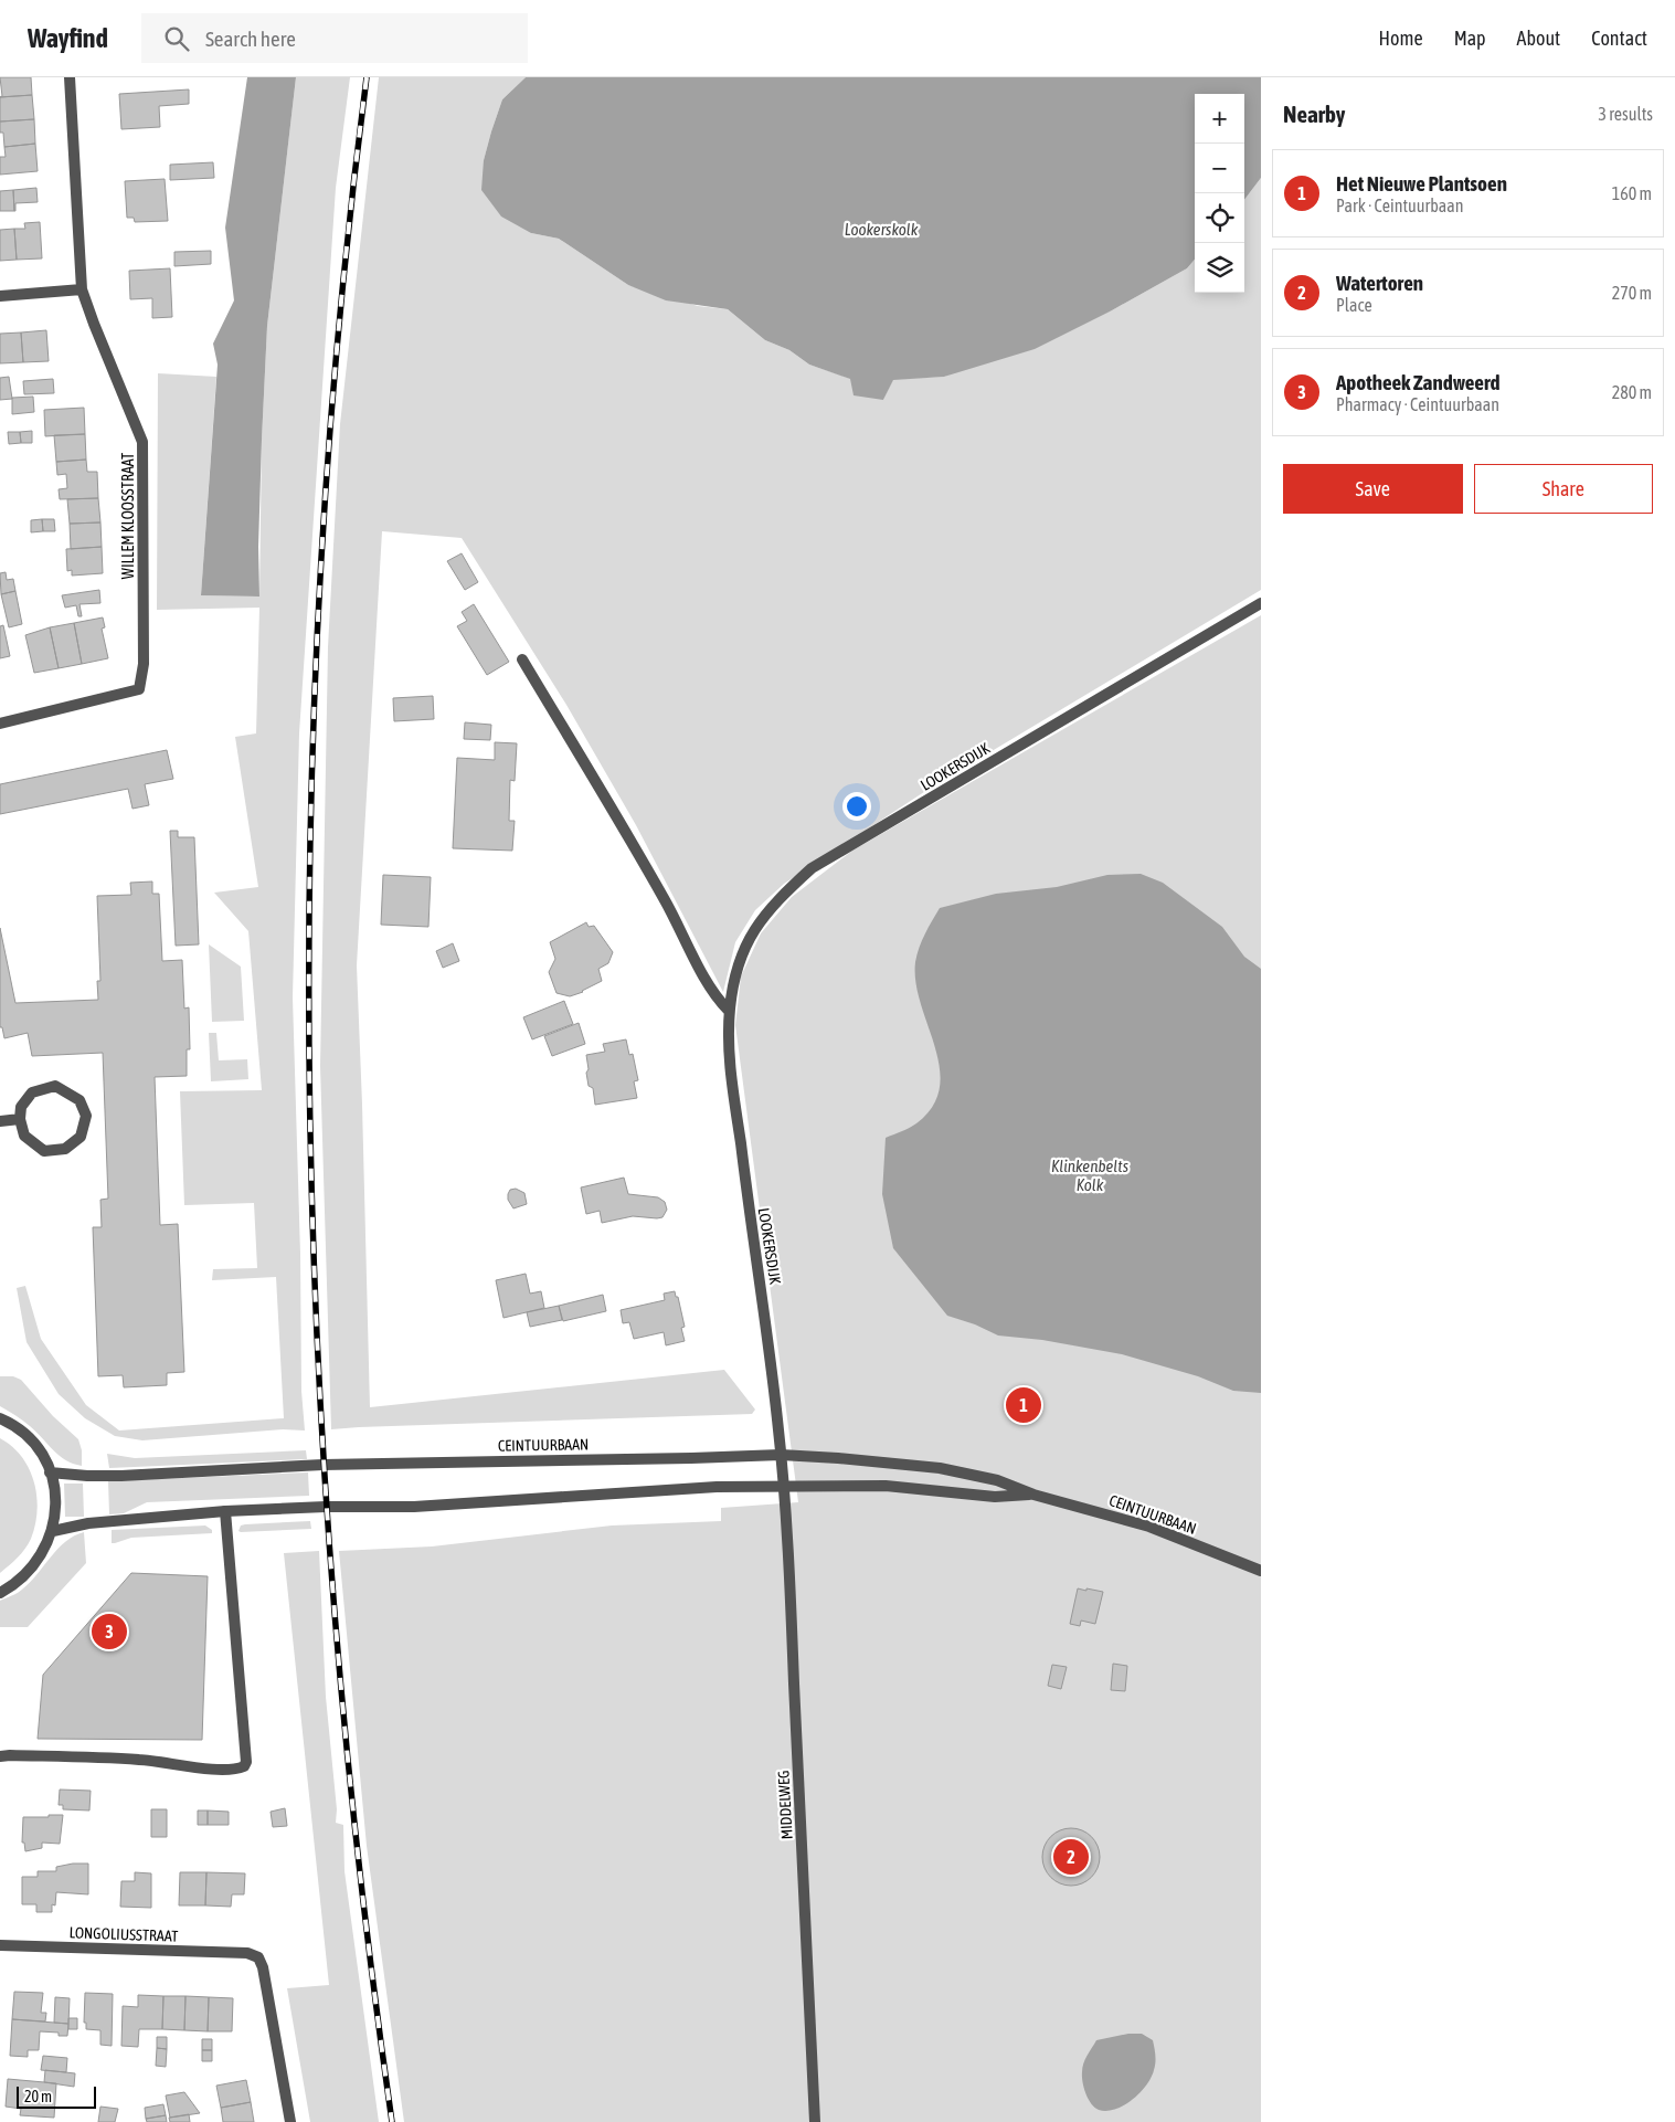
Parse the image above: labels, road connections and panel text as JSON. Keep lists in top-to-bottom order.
{
  "streets": {
    "street": [
      "WILLEM KLOOSSTRAAT",
      "LOOKERSDIJK",
      "CEINTUURBAAN",
      "MIDDELWEG",
      "LONGOLIUSSTRAAT"
    ]
  },
  "crossings": [
    ["LOOKERSDIJK", "CEINTUURBAAN"],
    ["LOOKERSDIJK", "MIDDELWEG"],
    ["CEINTUURBAAN", "MIDDELWEG"]
  ],
  "water": ["Lookerskolk", "Klinkenbelts Kolk"],
  "scale_bar": "20 m",
  "page": {
    "header": "Wayfind",
    "search": "Search here",
    "nav": [
      "Home",
      "Map",
      "About",
      "Contact"
    ],
    "heading": ["Nearby", "3 results"],
    "map_buttons": ["+", "−"],
    "list": [
      {
        "mark": "1",
        "name": "Het Nieuwe Plantsoen",
        "note": "Park · Ceintuurbaan",
        "value": "160 m"
      },
      {
        "mark": "2",
        "name": "Watertoren",
        "note": "Place",
        "value": "270 m"
      },
      {
        "mark": "3",
        "name": "Apotheek Zandweerd",
        "note": "Pharmacy · Ceintuurbaan",
        "value": "280 m"
      }
    ],
    "buttons": ["Save", "Share"],
    "pins": ["1", "3", "2"],
    "scale": "20 m"
  }
}
